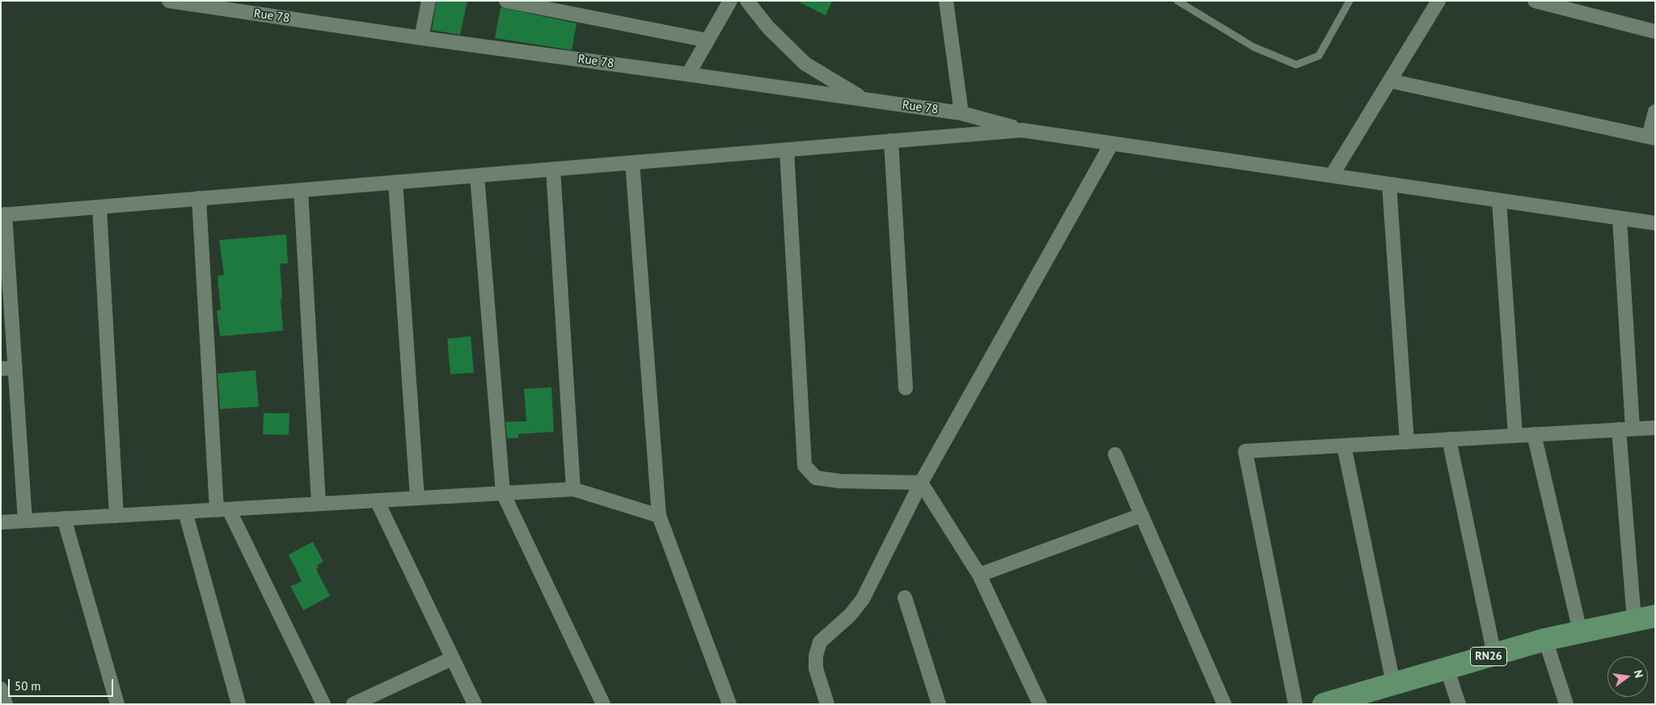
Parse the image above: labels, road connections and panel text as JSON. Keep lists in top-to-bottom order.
{
  "streets": {
    "main road": ["RN26"],
    "street": ["Rue 78"]
  },
  "scale_bar": "50 m",
  "north": "right"
}
